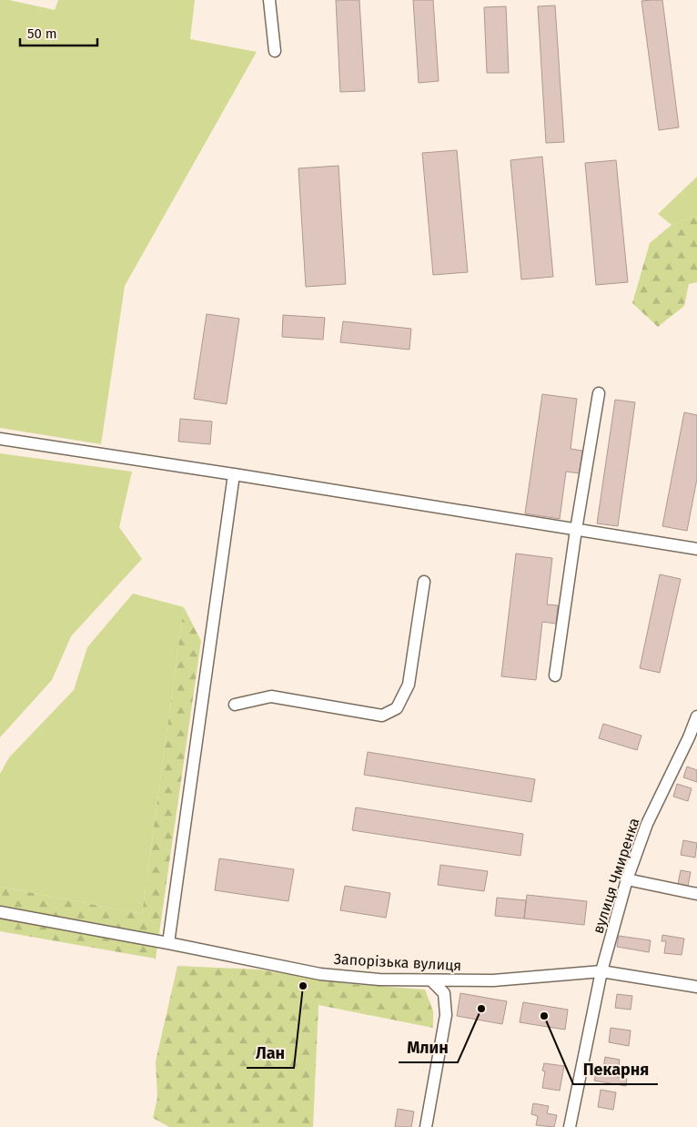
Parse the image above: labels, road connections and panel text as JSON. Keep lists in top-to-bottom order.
{
  "streets": {
    "street": ["вулиця Чмиренка", "Запорізька вулиця"]
  },
  "crossings": [
    ["вулиця Чмиренка", "Запорізька вулиця"]
  ],
  "places": ["Лан", "Млин", "Пекарня"],
  "scale_bar": "50 m"
}
